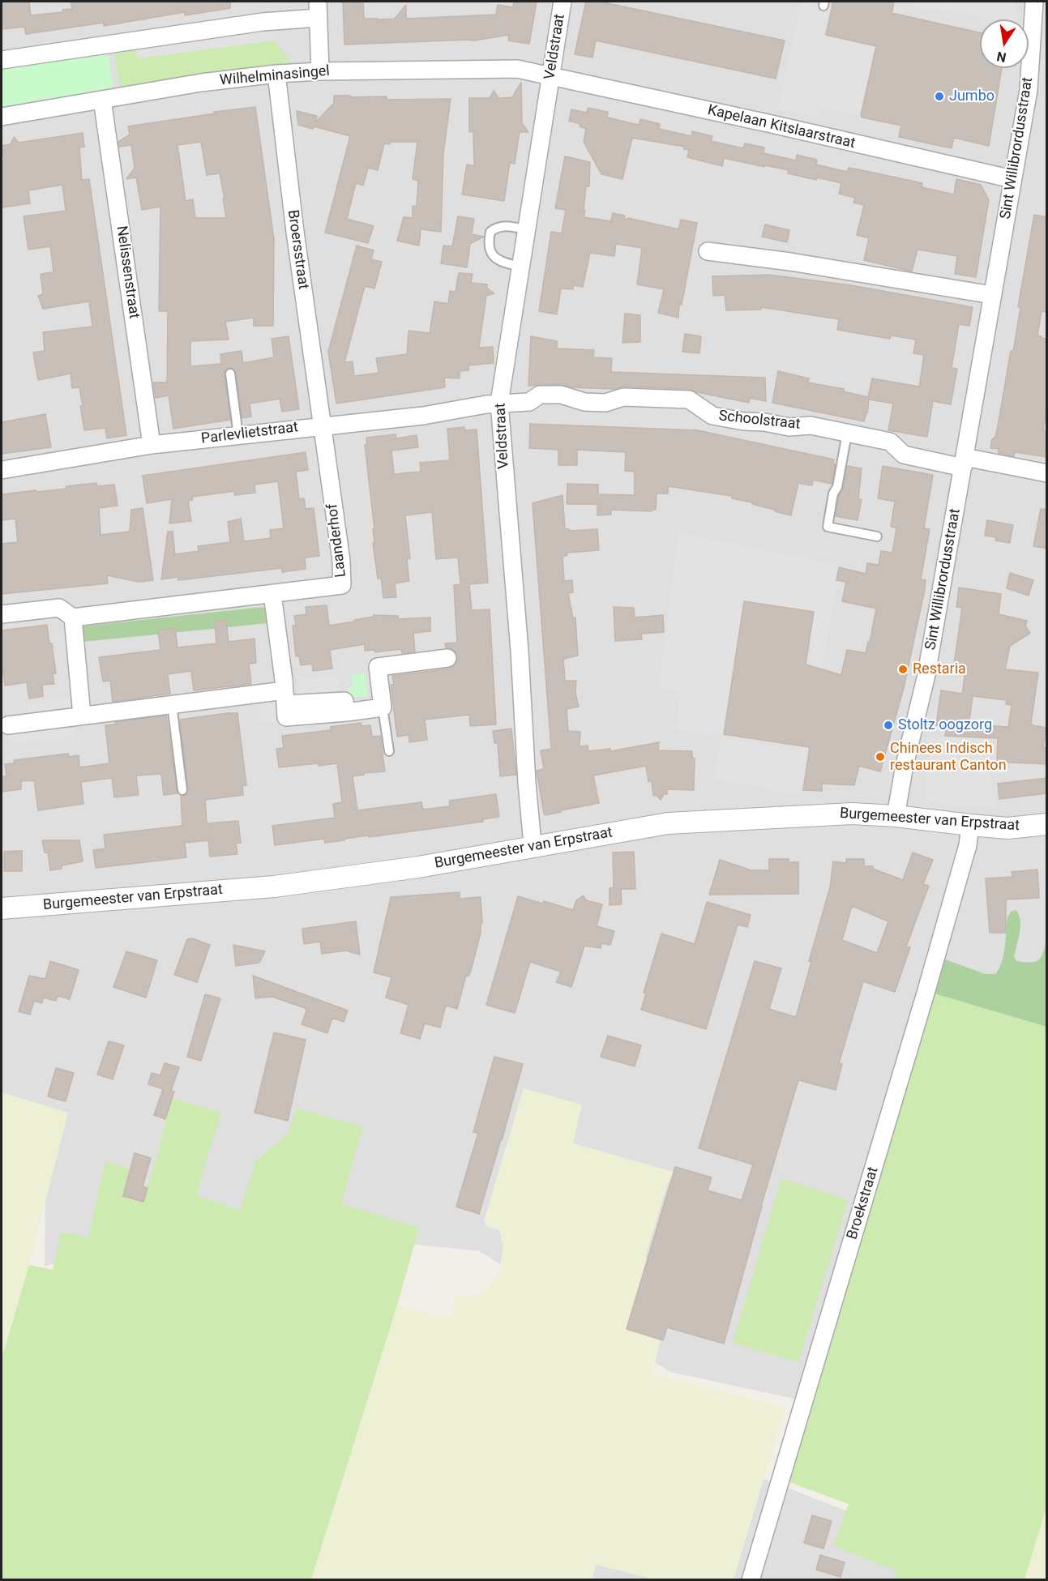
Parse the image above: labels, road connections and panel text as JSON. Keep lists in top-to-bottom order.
{
  "streets": {
    "street": [
      "Veldstraat",
      "Wilhelminasingel",
      "Kapelaan Kitslaarstraat",
      "Sint Willibrordusstraat",
      "Broersstraat",
      "Nelissenstraat",
      "Schoolstraat",
      "Parlevlietstraat",
      "Laanderhof",
      "Burgemeester van Erpstraat",
      "Broekstraat"
    ]
  },
  "crossings": [
    ["Veldstraat", "Wilhelminasingel"],
    ["Veldstraat", "Kapelaan Kitslaarstraat"],
    ["Veldstraat", "Schoolstraat"],
    ["Veldstraat", "Parlevlietstraat"],
    ["Veldstraat", "Burgemeester van Erpstraat"],
    ["Wilhelminasingel", "Kapelaan Kitslaarstraat"],
    ["Wilhelminasingel", "Broersstraat"],
    ["Wilhelminasingel", "Nelissenstraat"],
    ["Kapelaan Kitslaarstraat", "Sint Willibrordusstraat"],
    ["Sint Willibrordusstraat", "Schoolstraat"],
    ["Sint Willibrordusstraat", "Burgemeester van Erpstraat"],
    ["Broersstraat", "Parlevlietstraat"],
    ["Broersstraat", "Laanderhof"],
    ["Nelissenstraat", "Parlevlietstraat"],
    ["Schoolstraat", "Parlevlietstraat"],
    ["Parlevlietstraat", "Laanderhof"],
    ["Burgemeester van Erpstraat", "Broekstraat"]
  ],
  "places": [
    "Jumbo",
    "Restaria",
    "Stoltz oogzorg",
    "Chinees Indisch restaurant Canton"
  ],
  "north": "bottom"
}
